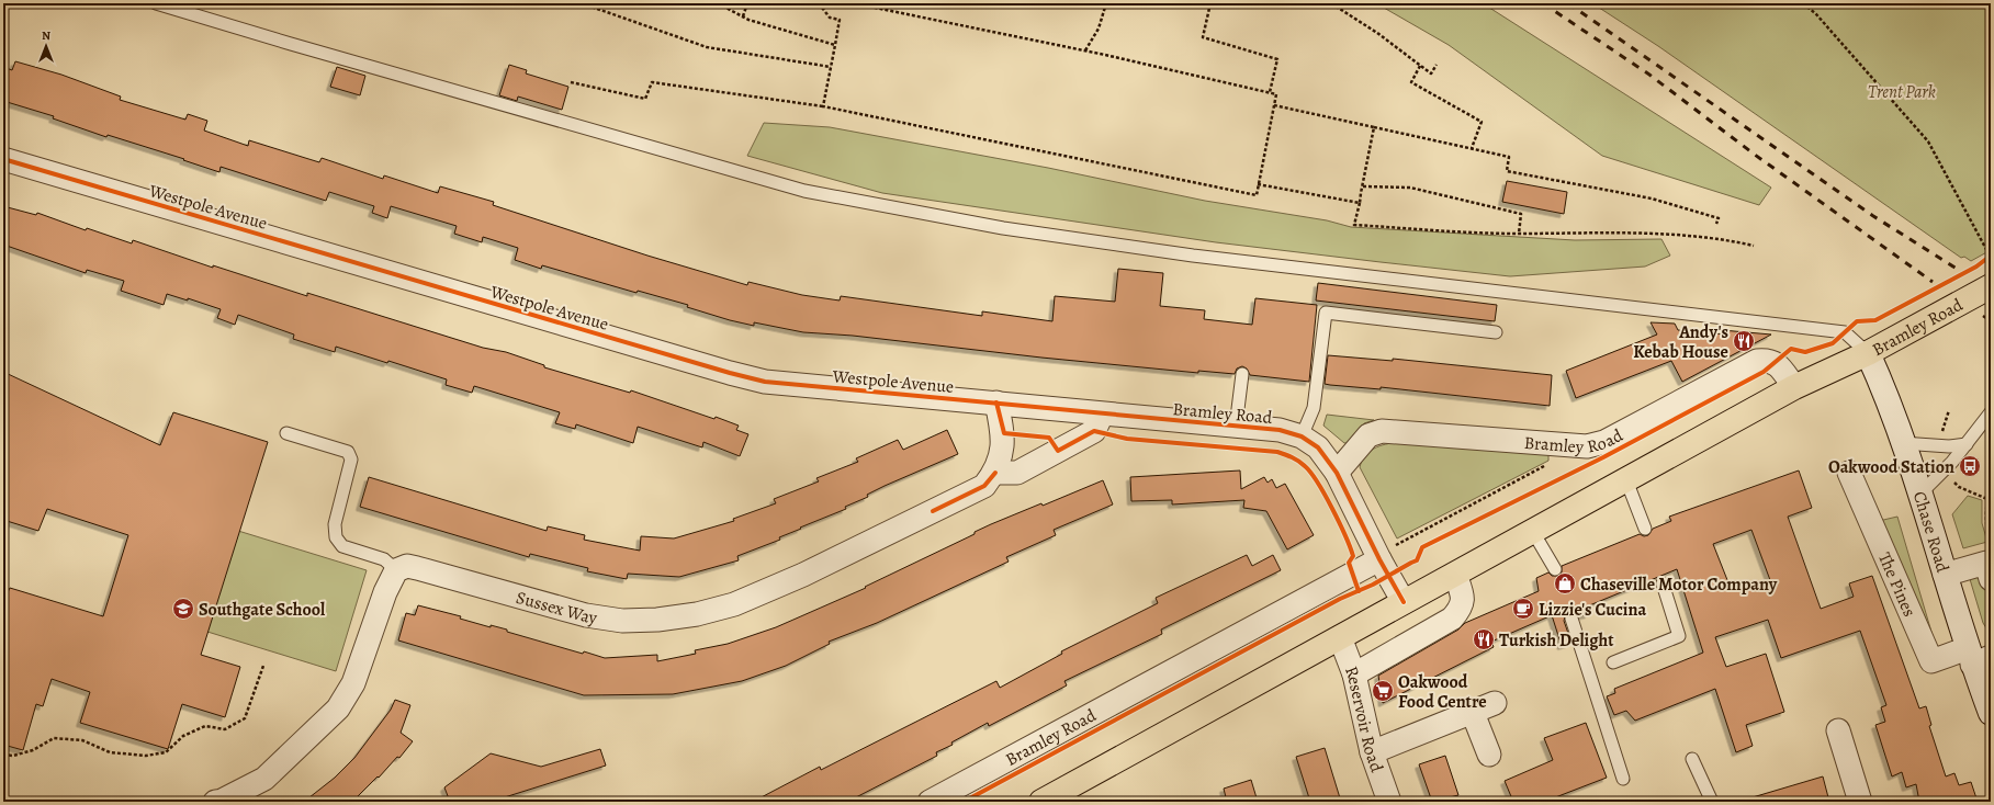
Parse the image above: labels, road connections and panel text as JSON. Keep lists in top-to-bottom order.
{
  "streets": {
    "main road": ["Bramley Road"],
    "street": [
      "Westpole Avenue",
      "Chase Road",
      "The Pines",
      "Sussex Way",
      "Reservoir Road"
    ]
  },
  "crossings": [
    ["Westpole Avenue", "Bramley Road"],
    ["Westpole Avenue", "Sussex Way"],
    ["Bramley Road", "Chase Road"],
    ["Bramley Road", "Reservoir Road"],
    ["Chase Road", "The Pines"]
  ],
  "parks": ["Trent Park"],
  "places": {
    "restaurant": ["Andy's Kebab House", "Turkish Delight"],
    "bus stop": ["Oakwood Station"],
    "shop": ["Chaseville Motor Company"],
    "school or university": ["Southgate School"],
    "cafe": ["Lizzie's Cucina"],
    "supermarket": ["Oakwood Food Centre"]
  },
  "north": "top"
}
